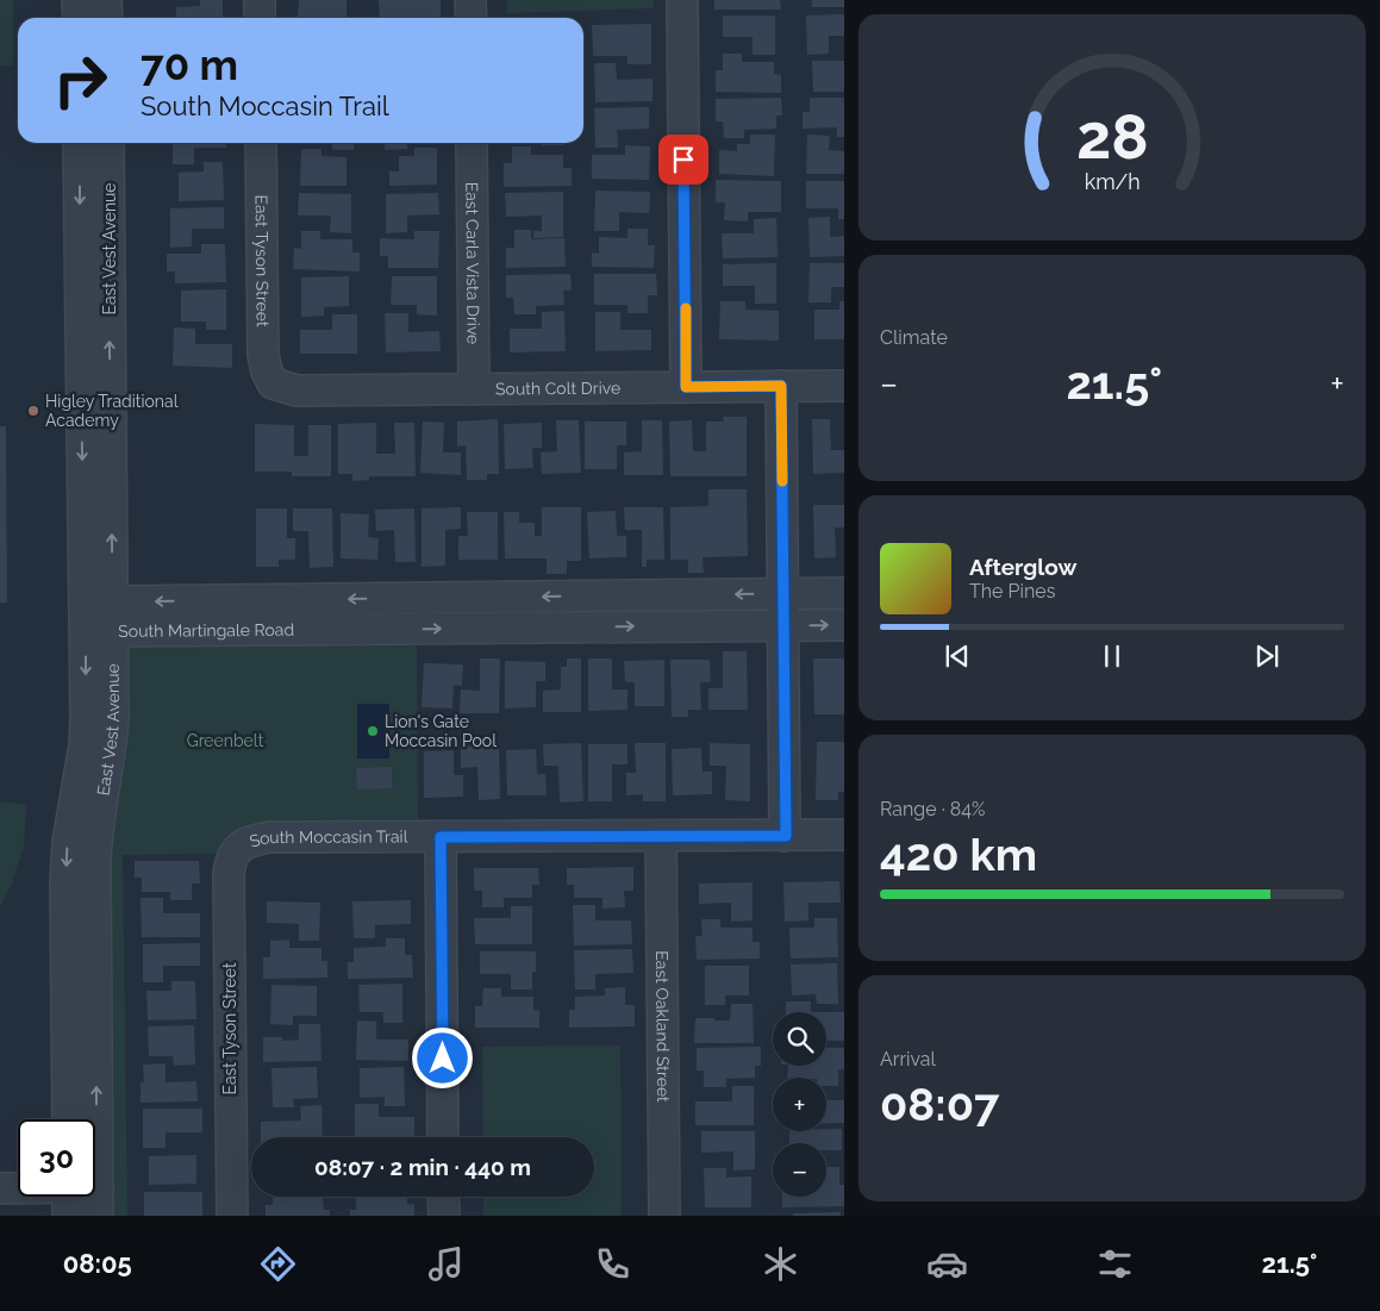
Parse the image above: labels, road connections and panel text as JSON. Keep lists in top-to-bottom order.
{
  "streets": {
    "street": [
      "East Vest Avenue",
      "East Tyson Street",
      "East Carla Vista Drive",
      "South Colt Drive",
      "South Martingale Road",
      "South Moccasin Trail",
      "East Oakland Street"
    ]
  },
  "crossings": [
    ["East Vest Avenue", "South Martingale Road"],
    ["East Tyson Street", "South Colt Drive"],
    ["East Tyson Street", "South Moccasin Trail"],
    ["East Carla Vista Drive", "South Colt Drive"],
    ["South Moccasin Trail", "East Oakland Street"]
  ],
  "parks": ["Greenbelt"],
  "places": ["Higley Traditional Academy", "Lion's Gate Moccasin Pool"],
  "page": {
    "turn": ["70 m", "South Moccasin Trail"],
    "tile": [
      "Climate",
      ["Range · 84%", "420 km"],
      ["Arrival", "08:07"]
    ],
    "heat": ["−", "21.5°", "+"],
    "song": ["Afterglow", "The Pines"],
    "map_buttons": ["+", "−"],
    "limit": "30",
    "trip": "08:07 · 2 min · 440 m",
    "tabs": ["08:05", "21.5°"],
    "gauge": ["28", "km/h"]
  }
}
